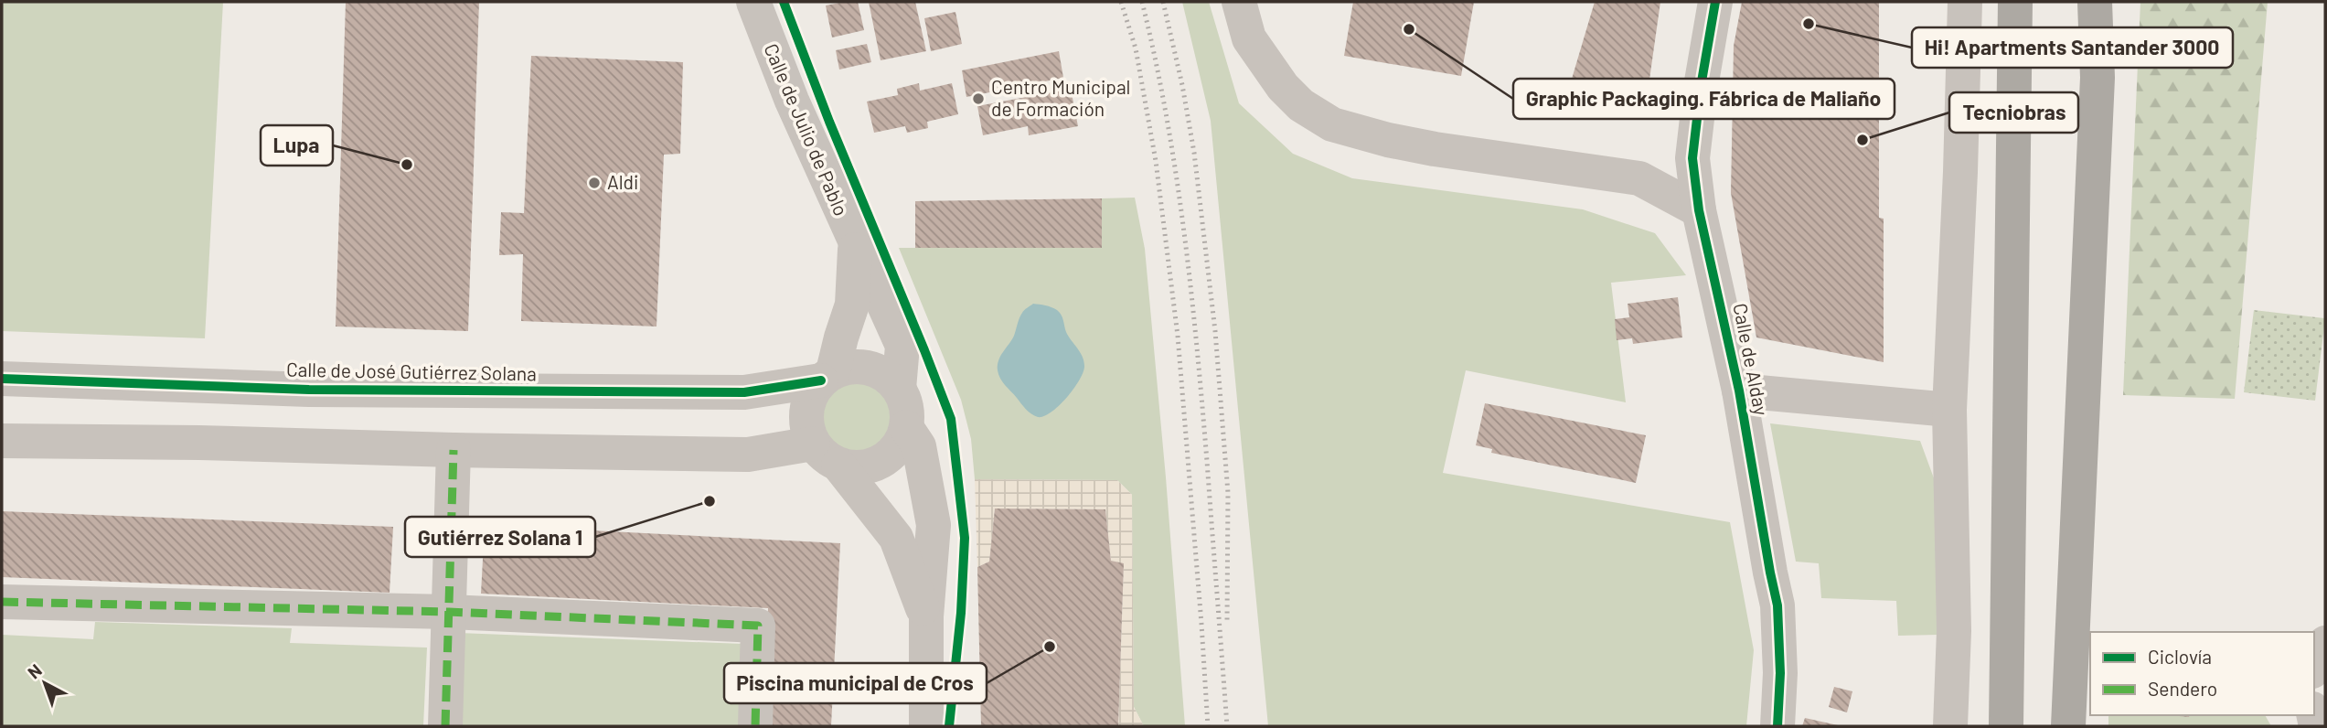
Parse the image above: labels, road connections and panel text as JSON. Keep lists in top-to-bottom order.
{
  "streets": {
    "street": ["Calle de Julio de Pablo", "Calle de Alday", "Calle de José Gutiérrez Solana"]
  },
  "crossings": [
    ["Calle de Julio de Pablo", "Calle de José Gutiérrez Solana"]
  ],
  "places": [
    "Hi! Apartments Santander 3000",
    "Graphic Packaging. Fábrica de Maliaño",
    "Centro Municipal de Formación",
    "Tecniobras",
    "Lupa",
    "Aldi",
    "Gutiérrez Solana 1",
    "Piscina municipal de Cros"
  ],
  "legend": ["Ciclovía", "Sendero"],
  "north": "top left"
}
